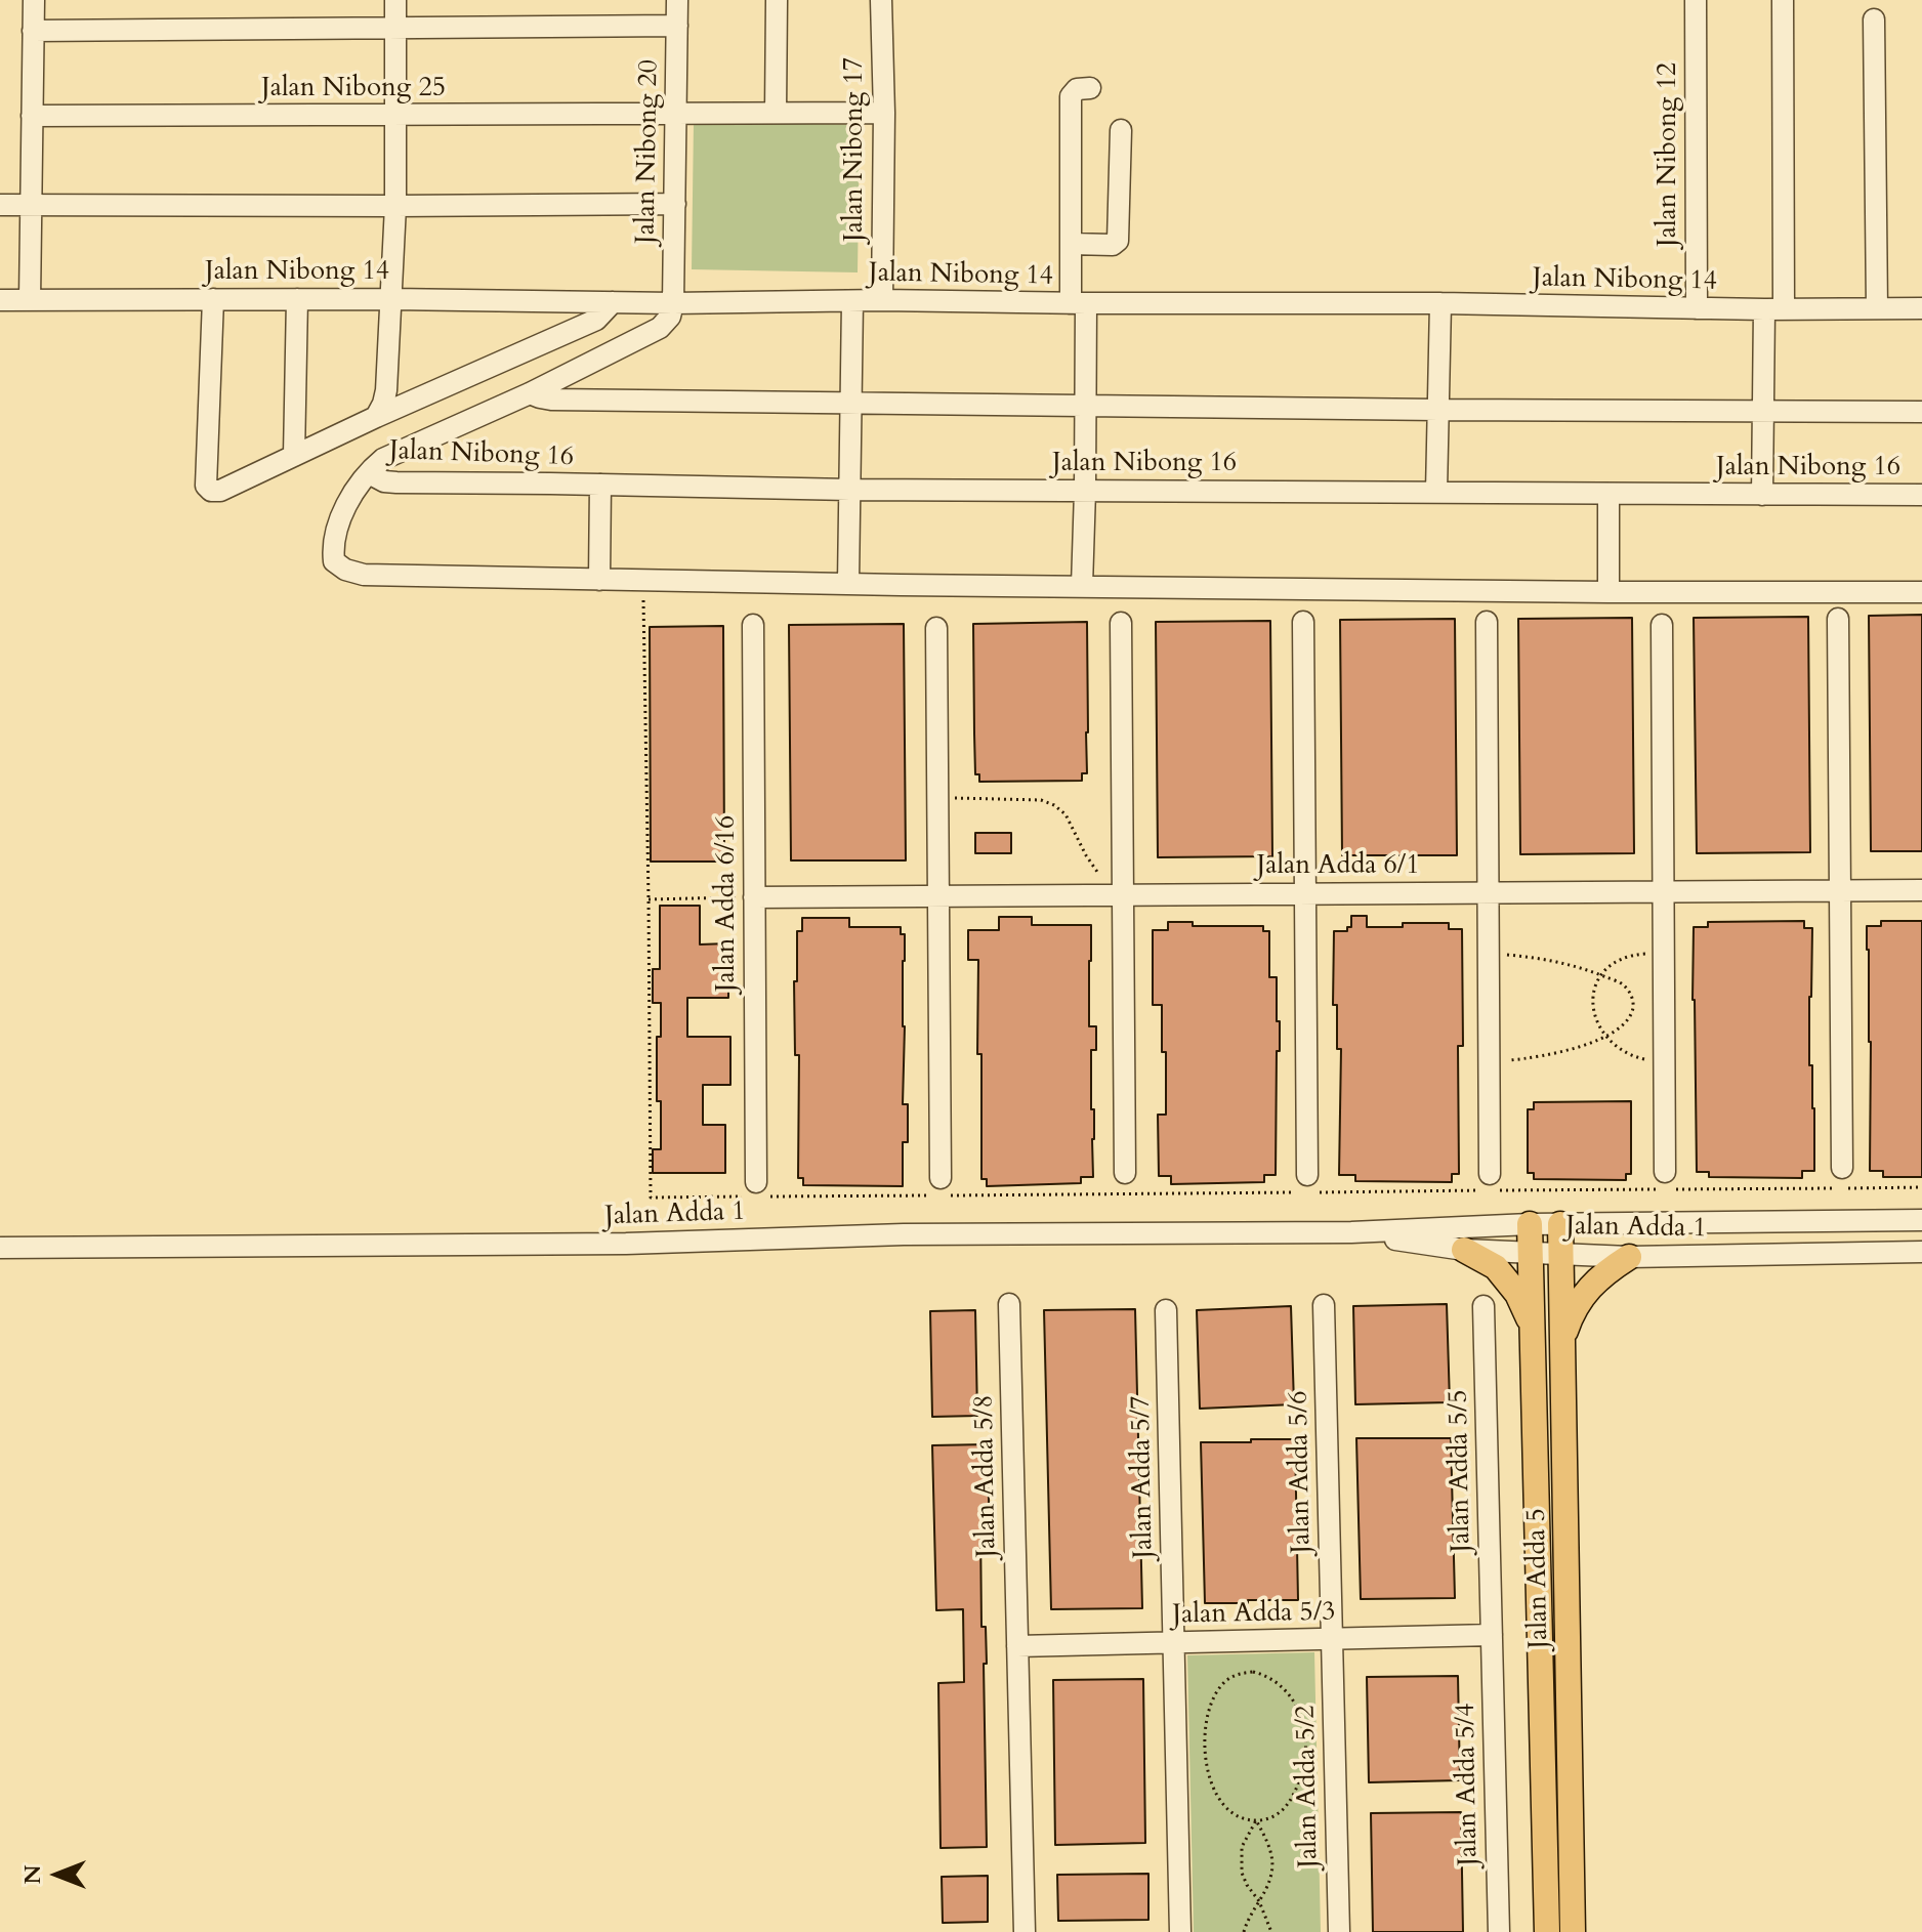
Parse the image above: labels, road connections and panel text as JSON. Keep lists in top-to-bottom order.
{
  "streets": {
    "main road": ["Jalan Adda 5"],
    "street": [
      "Jalan Nibong 25",
      "Jalan Nibong 17",
      "Jalan Nibong 20",
      "Jalan Nibong 12",
      "Jalan Nibong 14",
      "Jalan Nibong 16",
      "Jalan Adda 6/1",
      "Jalan Adda 6/16",
      "Jalan Adda 1",
      "Jalan Adda 5/5",
      "Jalan Adda 5/6",
      "Jalan Adda 5/8",
      "Jalan Adda 5/7",
      "Jalan Adda 5/3",
      "Jalan Adda 5/4",
      "Jalan Adda 5/2"
    ]
  },
  "crossings": [
    ["Jalan Nibong 25", "Jalan Nibong 17"],
    ["Jalan Nibong 25", "Jalan Nibong 20"],
    ["Jalan Nibong 17", "Jalan Nibong 14"],
    ["Jalan Nibong 20", "Jalan Nibong 14"],
    ["Jalan Nibong 12", "Jalan Nibong 14"],
    ["Jalan Adda 6/1", "Jalan Adda 6/16"],
    ["Jalan Adda 1", "Jalan Adda 5"],
    ["Jalan Adda 5/5", "Jalan Adda 5/3"],
    ["Jalan Adda 5/5", "Jalan Adda 5/4"],
    ["Jalan Adda 5/6", "Jalan Adda 5/3"],
    ["Jalan Adda 5/6", "Jalan Adda 5/2"],
    ["Jalan Adda 5/8", "Jalan Adda 5/3"],
    ["Jalan Adda 5/7", "Jalan Adda 5/3"],
    ["Jalan Adda 5/3", "Jalan Adda 5/4"],
    ["Jalan Adda 5/3", "Jalan Adda 5/2"]
  ],
  "north": "left"
}
